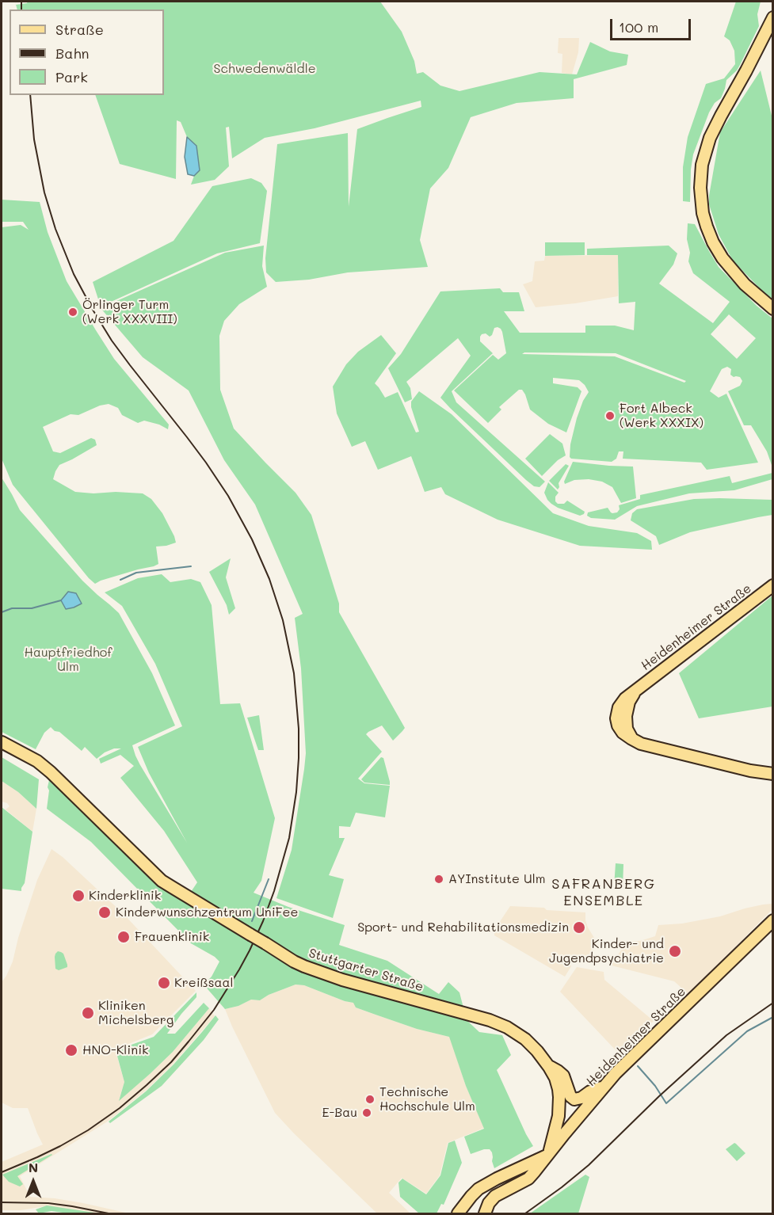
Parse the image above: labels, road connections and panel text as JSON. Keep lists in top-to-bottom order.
{
  "streets": {
    "main road": ["Heidenheimer Straße", "Stuttgarter Straße"]
  },
  "crossings": [
    ["Heidenheimer Straße", "Stuttgarter Straße"]
  ],
  "districts": ["SAFRANBERG ENSEMBLE"],
  "parks": ["Schwedenwäldle", "Hauptfriedhof Ulm"],
  "places": [
    "Örlinger Turm (Werk XXXVIII)",
    "Fort Albeck (Werk XXXIX)",
    "AYInstitute Ulm",
    "Kinderklinik",
    "Kinderwunschzentrum UniFee",
    "Sport- und Rehabilitationsmedizin",
    "Frauenklinik",
    "Kinder- und Jugendpsychiatrie",
    "Kreißsaal",
    "Kliniken Michelsberg",
    "HNO-Klinik",
    "Technische Hochschule Ulm",
    "E-Bau"
  ],
  "legend": ["Straße", "Bahn", "Park"],
  "scale_bar": "100 m",
  "north": "top"
}
